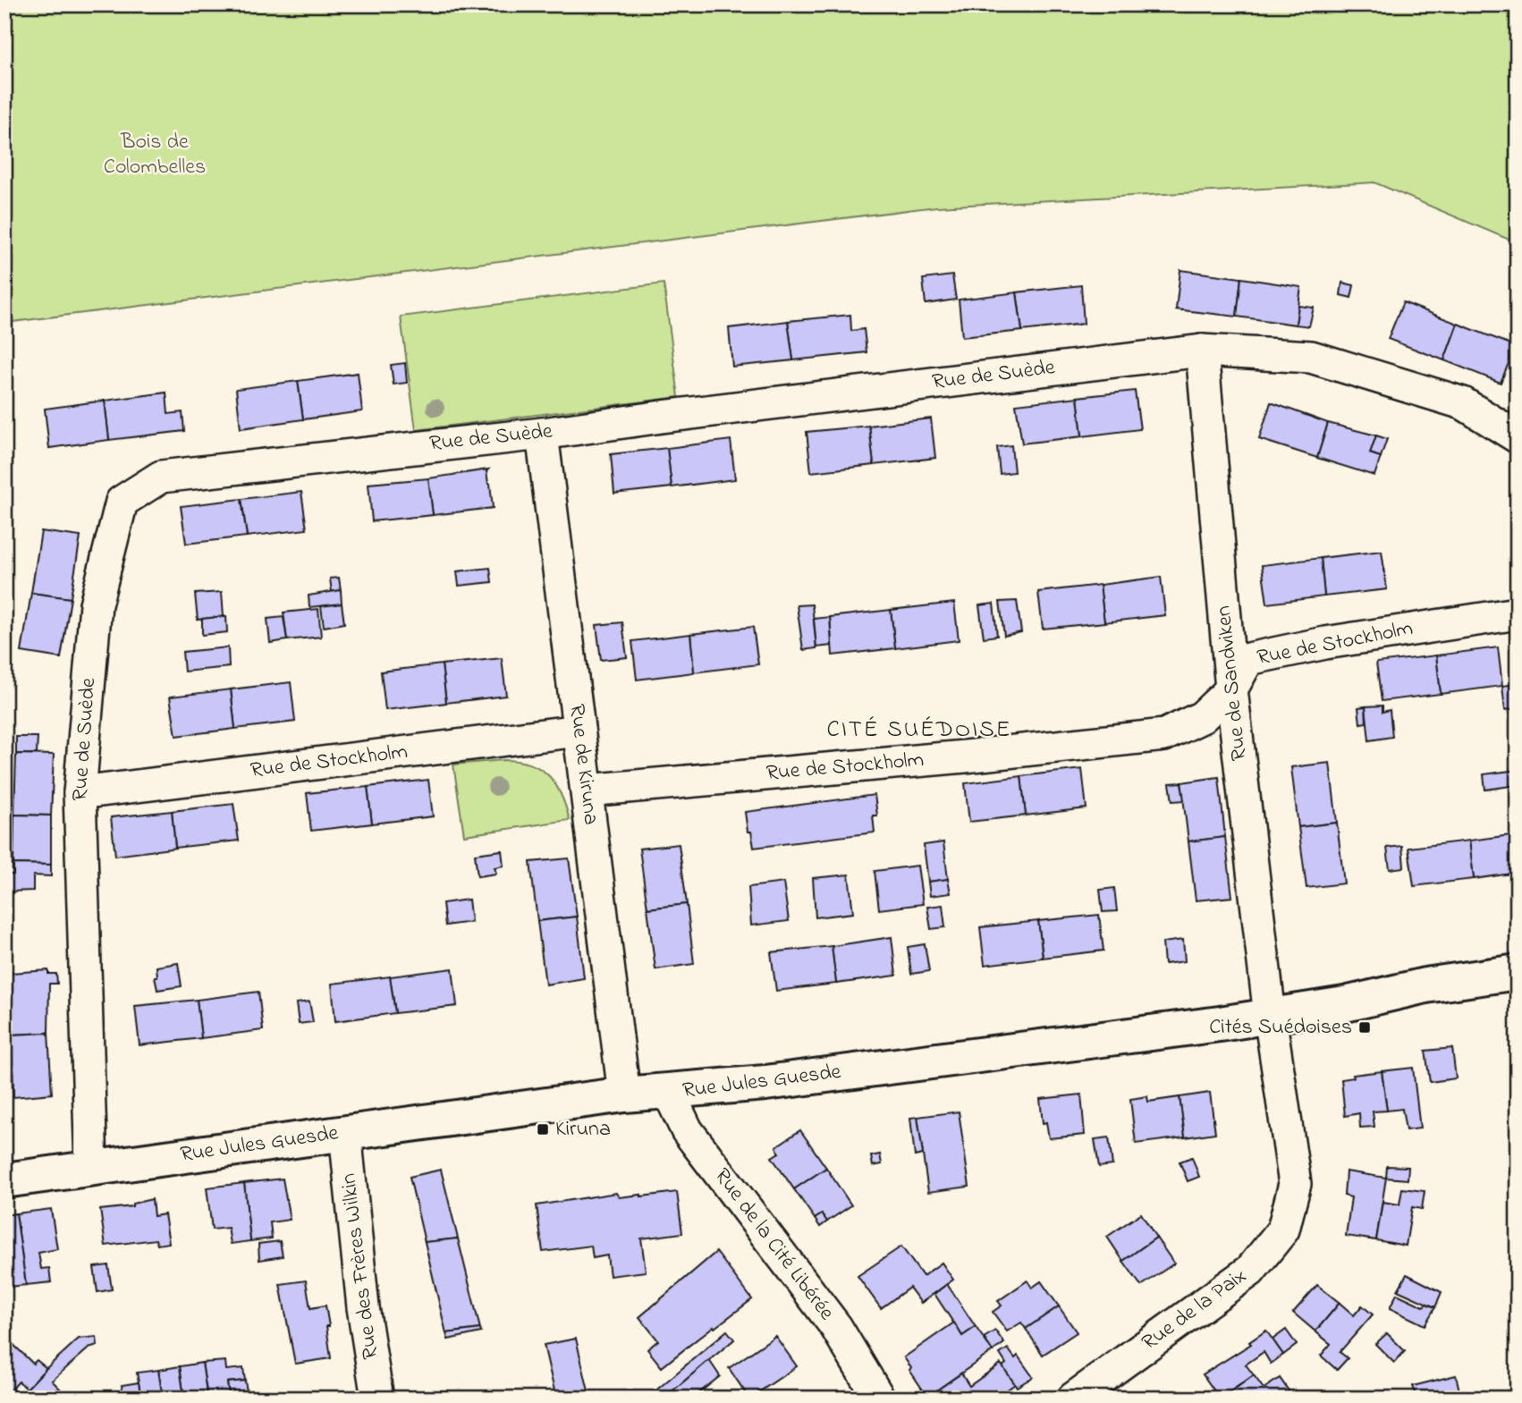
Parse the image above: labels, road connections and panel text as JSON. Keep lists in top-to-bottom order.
{
  "streets": {
    "street": [
      "Rue de Suède",
      "Rue de Stockholm",
      "Rue de Sandviken",
      "Rue de Kiruna",
      "Rue Jules Guesde",
      "Rue de la Cité Libérée",
      "Rue des Frères Wilkin",
      "Rue de la Paix"
    ]
  },
  "crossings": [
    ["Rue de Suède", "Rue de Stockholm"],
    ["Rue de Suède", "Rue de Sandviken"],
    ["Rue de Suède", "Rue de Kiruna"],
    ["Rue de Suède", "Rue Jules Guesde"],
    ["Rue de Stockholm", "Rue de Sandviken"],
    ["Rue de Stockholm", "Rue de Kiruna"],
    ["Rue de Sandviken", "Rue Jules Guesde"],
    ["Rue de Sandviken", "Rue de la Paix"],
    ["Rue de Kiruna", "Rue Jules Guesde"],
    ["Rue Jules Guesde", "Rue de la Cité Libérée"],
    ["Rue Jules Guesde", "Rue des Frères Wilkin"],
    ["Rue Jules Guesde", "Rue de la Paix"]
  ],
  "districts": ["CITÉ SUÉDOISE"],
  "parks": ["Bois de Colombelles"],
  "places": {
    "transit": ["Cités Suédoises", "Kiruna"]
  }
}
